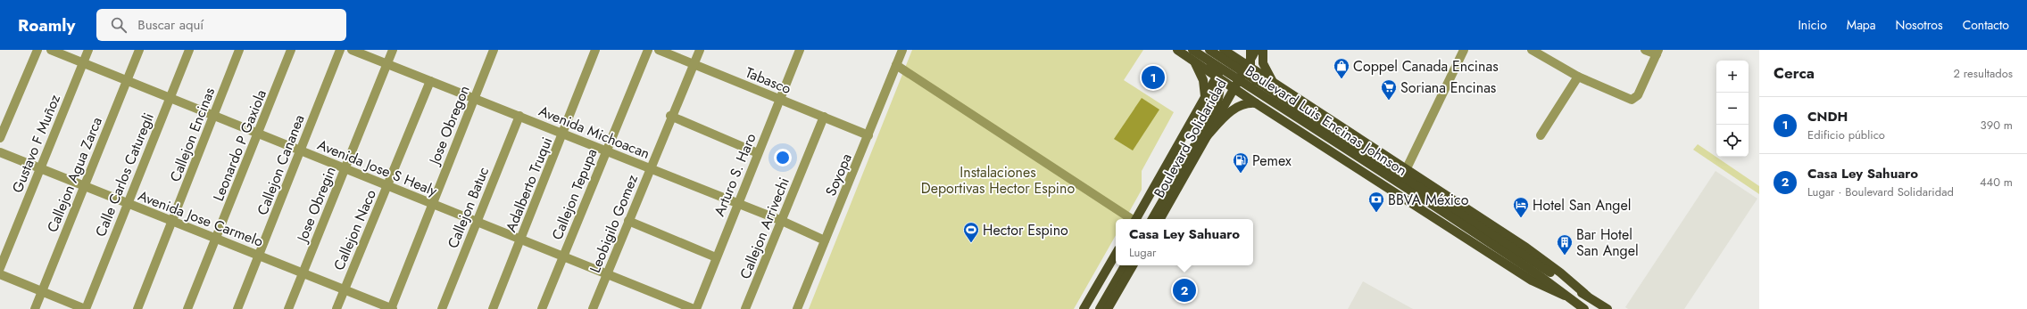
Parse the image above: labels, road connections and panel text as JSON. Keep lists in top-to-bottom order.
{
  "streets": {
    "main road": ["Boulevard Luis Encinas Johnson", "Boulevard Solidaridad"],
    "street": [
      "Tabasco",
      "Jose Obregon",
      "Avenida Michoacan",
      "Callejon Encinas",
      "Gustavo F Muñoz",
      "Leonardo P Gaxiola",
      "Callejon Cananea",
      "Avenida Jose S Healy",
      "Callejon Agua Zarca",
      "Calle Carlos Caturegli",
      "Arturo S. Haro",
      "Soyopa",
      "Adalberto Truqui",
      "Callejon Tepupa",
      "Jose Obregin",
      "Callejon Batuc",
      "Avenida Jose Carmelo",
      "Leobigilo Gomez",
      "Callejon Arrivechi",
      "Callejon Naco"
    ]
  },
  "crossings": [
    ["Tabasco", "Arturo S. Haro"],
    ["Tabasco", "Soyopa"],
    ["Tabasco", "Leobigilo Gomez"],
    ["Tabasco", "Callejon Arrivechi"],
    ["Jose Obregon", "Avenida Michoacan"],
    ["Jose Obregon", "Avenida Jose S Healy"],
    ["Jose Obregon", "Avenida Jose Carmelo"],
    ["Avenida Michoacan", "Arturo S. Haro"],
    ["Avenida Michoacan", "Soyopa"],
    ["Avenida Michoacan", "Adalberto Truqui"],
    ["Avenida Michoacan", "Callejon Tepupa"],
    ["Avenida Michoacan", "Jose Obregin"],
    ["Avenida Michoacan", "Callejon Batuc"],
    ["Avenida Michoacan", "Leobigilo Gomez"],
    ["Avenida Michoacan", "Callejon Arrivechi"],
    ["Avenida Michoacan", "Callejon Naco"],
    ["Callejon Encinas", "Avenida Jose S Healy"],
    ["Callejon Encinas", "Avenida Jose Carmelo"],
    ["Gustavo F Muñoz", "Avenida Jose S Healy"],
    ["Gustavo F Muñoz", "Avenida Jose Carmelo"],
    ["Leonardo P Gaxiola", "Avenida Jose S Healy"],
    ["Leonardo P Gaxiola", "Avenida Jose Carmelo"],
    ["Callejon Cananea", "Avenida Jose S Healy"],
    ["Callejon Cananea", "Avenida Jose Carmelo"],
    ["Avenida Jose S Healy", "Callejon Agua Zarca"],
    ["Avenida Jose S Healy", "Calle Carlos Caturegli"],
    ["Avenida Jose S Healy", "Arturo S. Haro"],
    ["Avenida Jose S Healy", "Adalberto Truqui"],
    ["Avenida Jose S Healy", "Callejon Tepupa"],
    ["Avenida Jose S Healy", "Jose Obregin"],
    ["Avenida Jose S Healy", "Callejon Batuc"],
    ["Avenida Jose S Healy", "Leobigilo Gomez"],
    ["Avenida Jose S Healy", "Callejon Naco"],
    ["Callejon Agua Zarca", "Avenida Jose Carmelo"],
    ["Calle Carlos Caturegli", "Avenida Jose Carmelo"],
    ["Jose Obregin", "Avenida Jose Carmelo"],
    ["Avenida Jose Carmelo", "Callejon Naco"]
  ],
  "parks": ["Instalaciones Deportivas Hector Espino"],
  "places": {
    "shop": ["Coppel Canada Encinas"],
    "supermarket": ["Soriana Encinas"],
    "fuel station": ["Pemex"],
    "bank": ["BBVA México"],
    "hotel": ["Hotel San Angel"],
    "sports": ["Hector Espino"],
    "building": ["Bar Hotel San Angel"]
  },
  "page": {
    "header": "Roamly",
    "search": "Buscar aquí",
    "nav": [
      "Inicio",
      "Mapa",
      "Nosotros",
      "Contacto"
    ],
    "heading": ["Cerca", "2 resultados"],
    "map_buttons": ["+", "−"],
    "pins": ["1", "2"],
    "list": [
      {
        "mark": "1",
        "name": "CNDH",
        "note": "Edificio público",
        "value": "390 m"
      },
      {
        "mark": "2",
        "name": "Casa Ley Sahuaro",
        "note": "Lugar · Boulevard Solidaridad",
        "value": "440 m"
      }
    ],
    "popup": ["Casa Ley Sahuaro", "Lugar"]
  }
}
